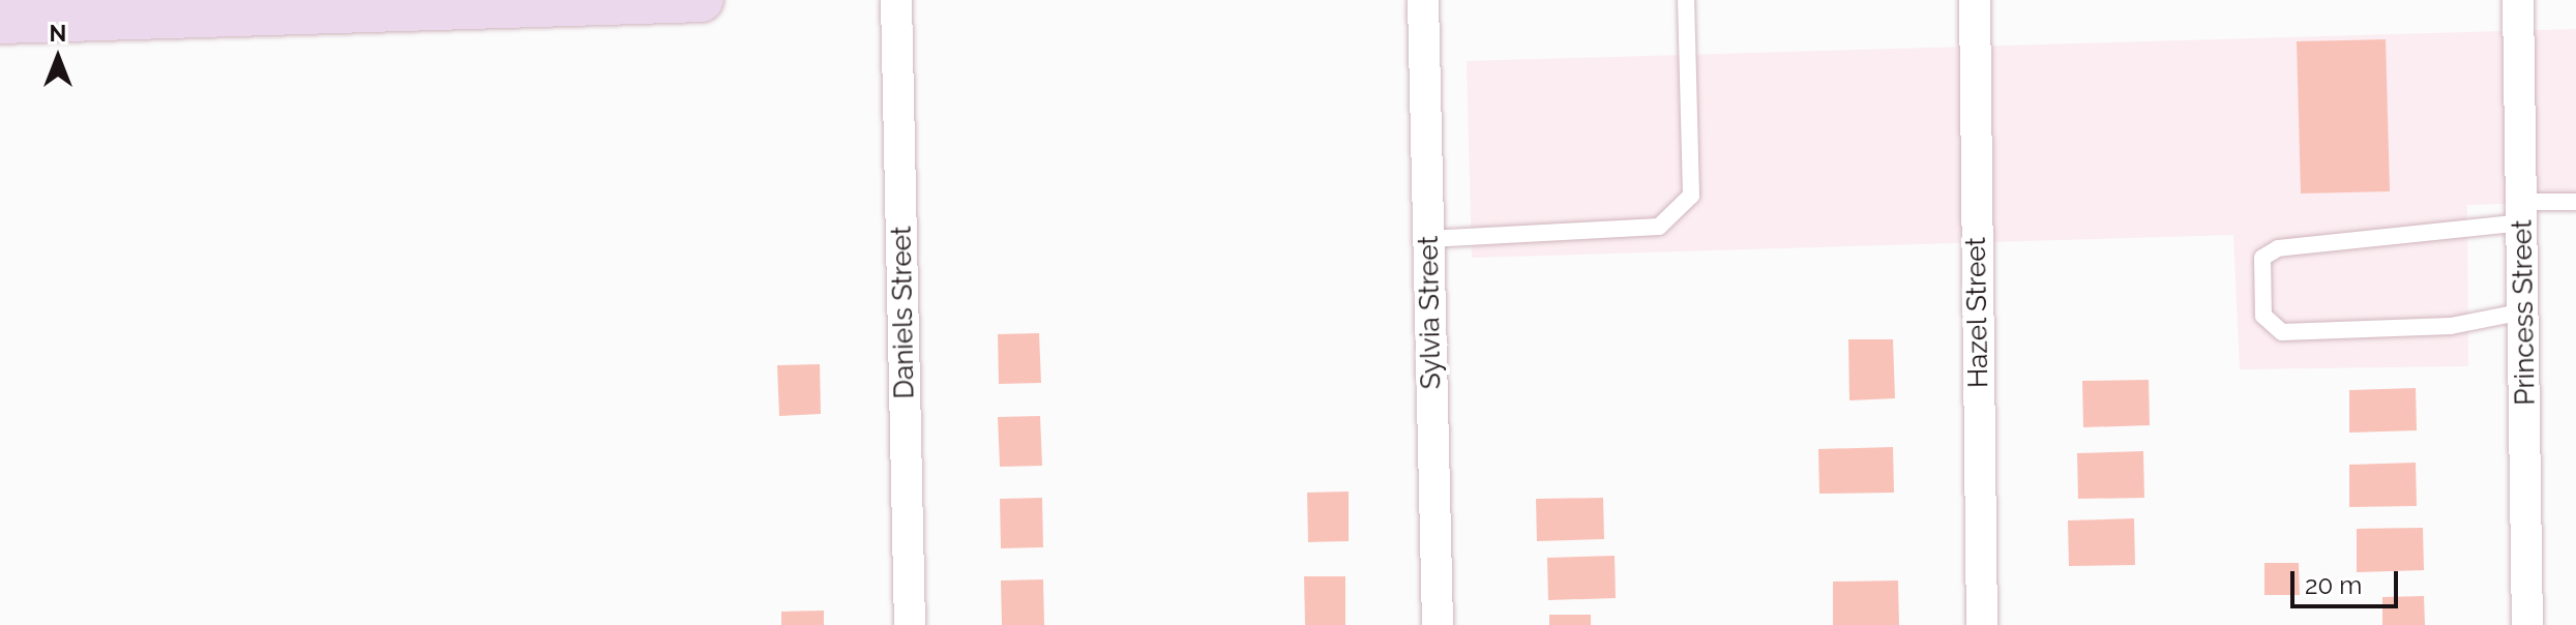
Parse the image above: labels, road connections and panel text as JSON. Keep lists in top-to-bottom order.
{
  "streets": {
    "street": [
      "Daniels Street",
      "Sylvia Street",
      "Hazel Street",
      "Princess Street"
    ]
  },
  "scale_bar": "20 m",
  "north": "top"
}
